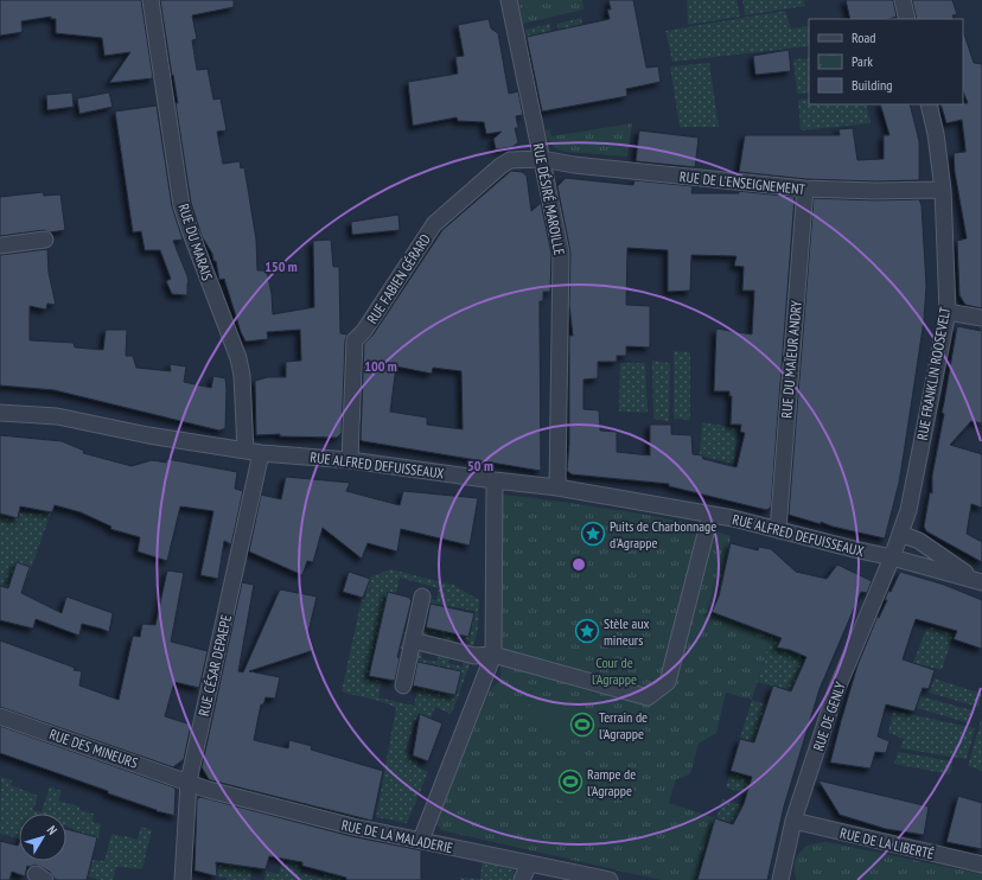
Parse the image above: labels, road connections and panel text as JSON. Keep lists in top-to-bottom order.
{
  "streets": {
    "street": [
      "RUE DE L'ENSEIGNEMENT",
      "RUE DÉSIRÉ MAROILLE",
      "RUE DU MARAIS",
      "RUE FABIEN GÉRARD",
      "RUE DU MAÏEUR ANDRY",
      "RUE FRANKLIN ROOSEVELT",
      "RUE ALFRED DEFUISSEAUX",
      "RUE CÉSAR DEPAEPE",
      "RUE DE GENLY",
      "RUE DES MINEURS",
      "RUE DE LA MALADERIE",
      "RUE DE LA LIBERTÉ"
    ]
  },
  "crossings": [
    ["RUE DE L'ENSEIGNEMENT", "RUE DÉSIRÉ MAROILLE"],
    ["RUE DE L'ENSEIGNEMENT", "RUE FABIEN GÉRARD"],
    ["RUE DE L'ENSEIGNEMENT", "RUE DU MAÏEUR ANDRY"],
    ["RUE DE L'ENSEIGNEMENT", "RUE FRANKLIN ROOSEVELT"],
    ["RUE DÉSIRÉ MAROILLE", "RUE FABIEN GÉRARD"],
    ["RUE DÉSIRÉ MAROILLE", "RUE ALFRED DEFUISSEAUX"],
    ["RUE DU MARAIS", "RUE ALFRED DEFUISSEAUX"],
    ["RUE FABIEN GÉRARD", "RUE ALFRED DEFUISSEAUX"],
    ["RUE DU MAÏEUR ANDRY", "RUE ALFRED DEFUISSEAUX"],
    ["RUE FRANKLIN ROOSEVELT", "RUE ALFRED DEFUISSEAUX"],
    ["RUE FRANKLIN ROOSEVELT", "RUE DE GENLY"],
    ["RUE ALFRED DEFUISSEAUX", "RUE CÉSAR DEPAEPE"],
    ["RUE ALFRED DEFUISSEAUX", "RUE DE GENLY"],
    ["RUE CÉSAR DEPAEPE", "RUE DES MINEURS"],
    ["RUE CÉSAR DEPAEPE", "RUE DE LA MALADERIE"],
    ["RUE DE GENLY", "RUE DE LA LIBERTÉ"],
    ["RUE DES MINEURS", "RUE DE LA MALADERIE"]
  ],
  "parks": ["Cour de l'Agrappe"],
  "places": {
    "place": ["Puits de Charbonnage d'Agrappe", "Stèle aux mineurs"],
    "sports": ["Terrain de l'Agrappe", "Rampe de l'Agrappe"]
  },
  "legend": ["Road", "Park", "Building"],
  "north": "top right",
  "rings": ["150 m", "100 m", "50 m"]
}
